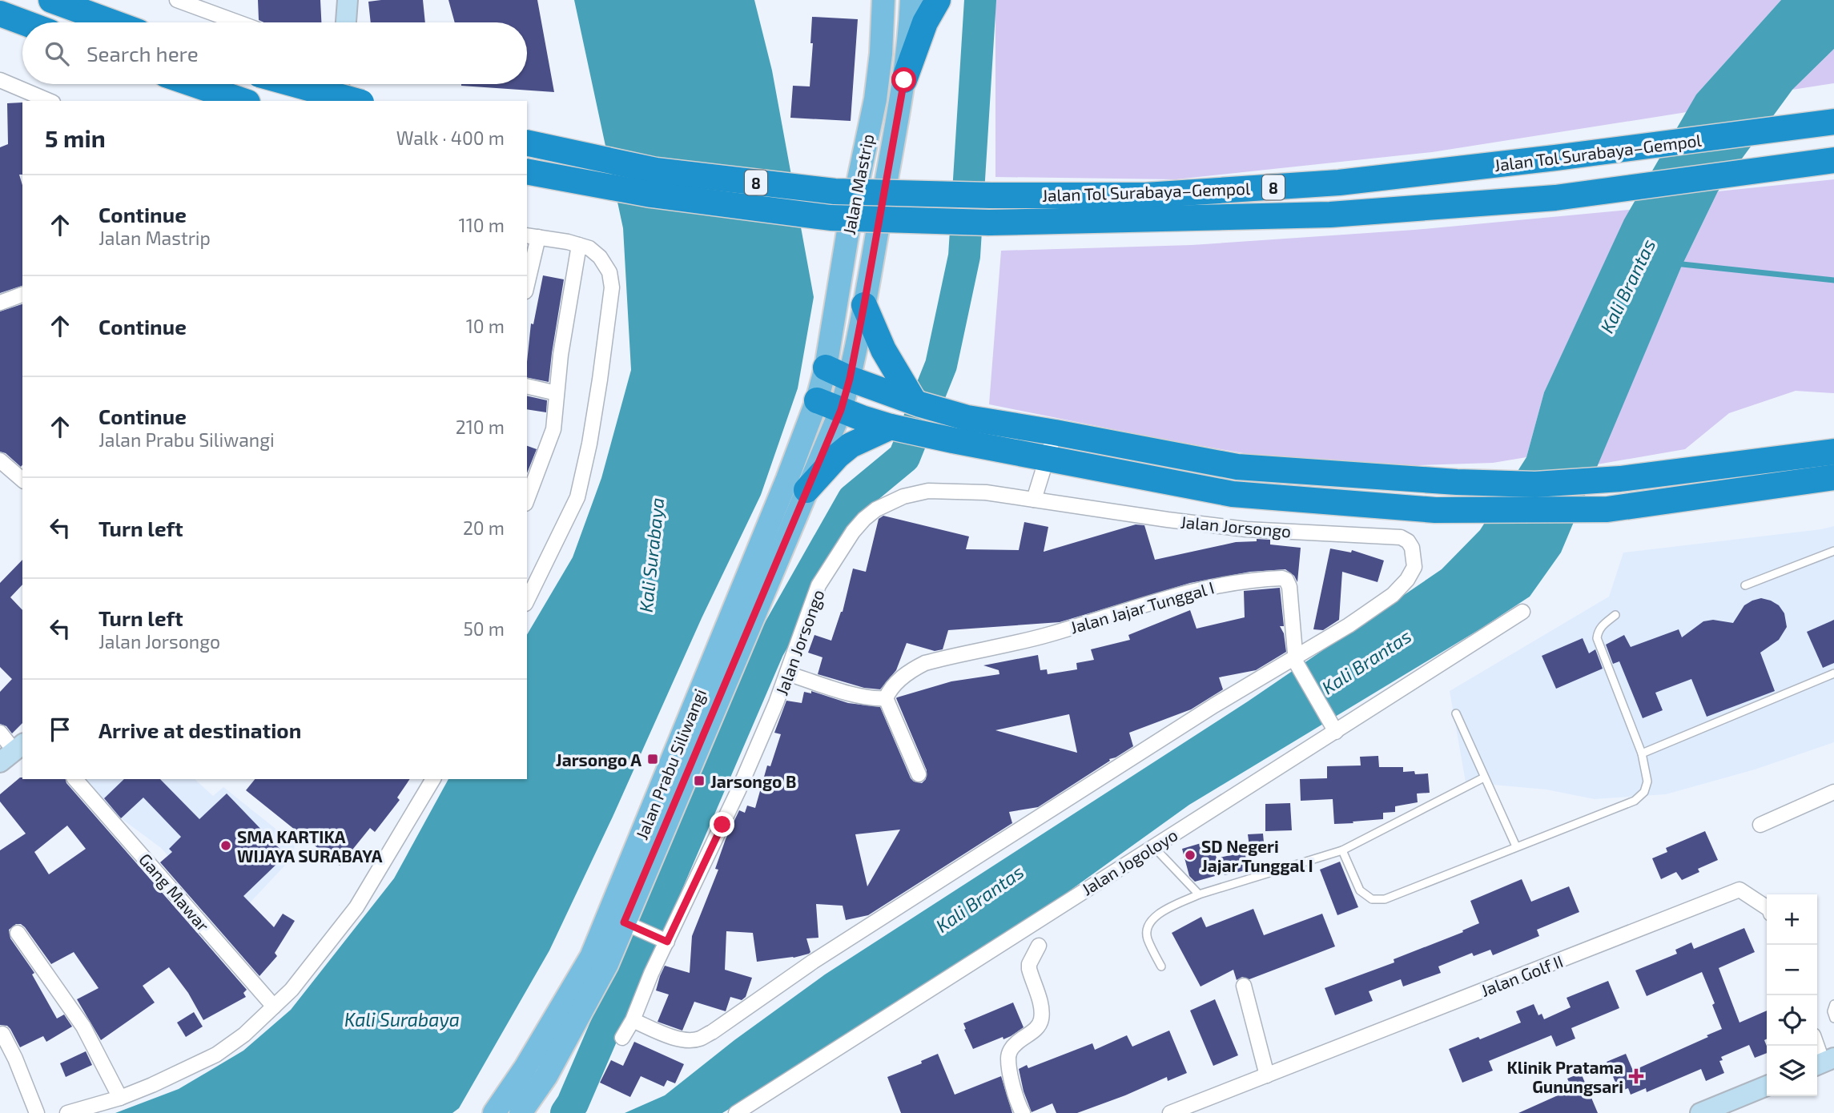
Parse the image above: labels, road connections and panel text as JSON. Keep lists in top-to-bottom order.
{
  "streets": {
    "highway": ["Jalan Tol Surabaya–Gempol", "8"],
    "main road": ["Jalan Mastrip", "Jalan Prabu Siliwangi"],
    "street": [
      "Jalan Jorsongo",
      "Jalan Jajar Tunggal I",
      "Jalan Jogoloyo",
      "Gang Mawar",
      "Jalan Golf II"
    ]
  },
  "crossings": [
    ["Jalan Mastrip", "Jalan Prabu Siliwangi"],
    ["Jalan Jorsongo", "Jalan Jajar Tunggal I"],
    ["Jalan Jajar Tunggal I", "Jalan Jogoloyo"]
  ],
  "water": ["Kali Brantas", "Kali Surabaya"],
  "places": {
    "transit": ["Jarsongo A", "Jarsongo B"],
    "other": ["SMA KARTIKA WIJAYA SURABAYA", "SD Negeri Jajar Tunggal I"],
    "health": ["Klinik Pratama Gunungsari"]
  },
  "page": {
    "search": "Search here",
    "heading": ["5 min", "Walk · 400 m"],
    "list": [
      ["Continue", "Jalan Mastrip", "110 m"],
      ["Continue", "10 m"],
      ["Continue", "Jalan Prabu Siliwangi", "210 m"],
      ["Turn left", "20 m"],
      ["Turn left", "Jalan Jorsongo", "50 m"],
      "Arrive at destination"
    ],
    "map_buttons": ["+", "−"]
  }
}
